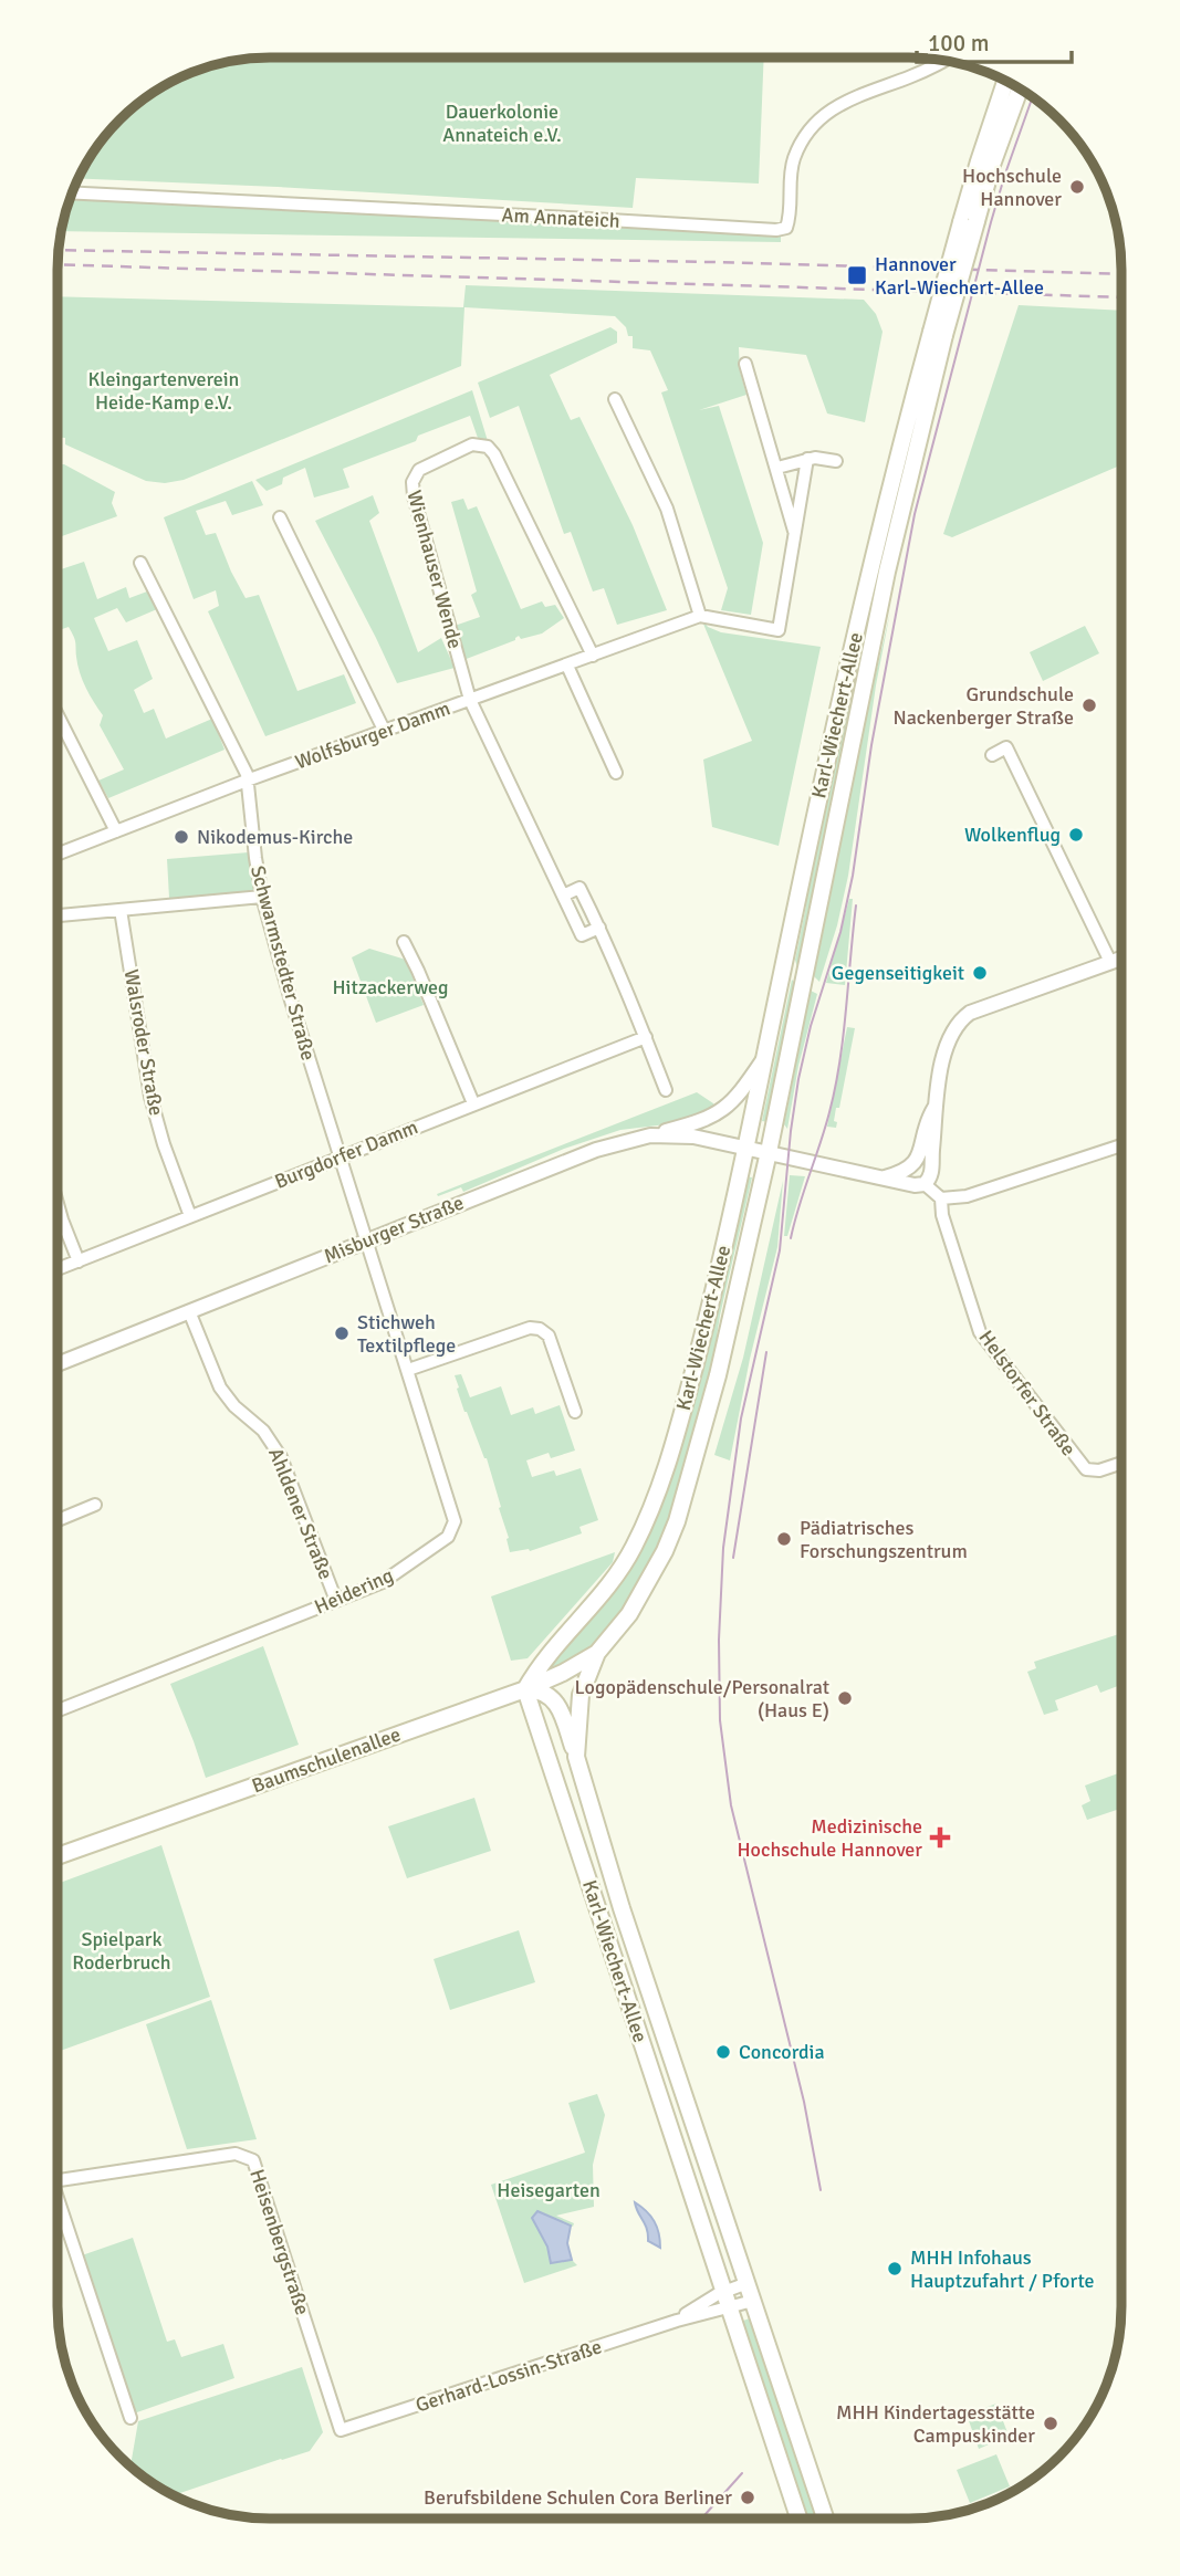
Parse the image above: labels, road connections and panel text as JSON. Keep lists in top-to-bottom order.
{
  "streets": {
    "main road": ["Karl-Wiechert-Allee", "Baumschulenallee"],
    "street": [
      "Am Annateich",
      "Wienhauser Wende",
      "Wolfsburger Damm",
      "Schwarmstedter Straße",
      "Walsroder Straße",
      "Burgdorfer Damm",
      "Misburger Straße",
      "Helstorfer Straße",
      "Ahldener Straße",
      "Heidering",
      "Heisenbergstraße",
      "Gerhard-Lossin-Straße"
    ]
  },
  "crossings": [
    ["Wienhauser Wende", "Wolfsburger Damm"],
    ["Karl-Wiechert-Allee", "Misburger Straße"],
    ["Karl-Wiechert-Allee", "Baumschulenallee"],
    ["Karl-Wiechert-Allee", "Gerhard-Lossin-Straße"],
    ["Wolfsburger Damm", "Schwarmstedter Straße"],
    ["Schwarmstedter Straße", "Burgdorfer Damm"],
    ["Schwarmstedter Straße", "Misburger Straße"],
    ["Schwarmstedter Straße", "Heidering"],
    ["Walsroder Straße", "Burgdorfer Damm"],
    ["Misburger Straße", "Ahldener Straße"],
    ["Misburger Straße", "Heidering"],
    ["Ahldener Straße", "Heidering"],
    ["Heisenbergstraße", "Gerhard-Lossin-Straße"]
  ],
  "parks": [
    "Dauerkolonie Annateich e.V.",
    "Kleingartenverein Heide-Kamp e.V.",
    "Hitzackerweg",
    "Spielpark Roderbruch",
    "Heisegarten"
  ],
  "places": {
    "other": [
      "Hochschule Hannover",
      "Grundschule Nackenberger Straße",
      "Wolkenflug",
      "Nikodemus-Kirche",
      "Gegenseitigkeit",
      "Stichweh Textilpflege",
      "Pädiatrisches Forschungszentrum",
      "Logopädenschule/Personalrat (Haus E)",
      "Concordia",
      "MHH Infohaus Hauptzufahrt / Pforte",
      "MHH Kindertagesstätte Campuskinder",
      "Berufsbildene Schulen Cora Berliner"
    ],
    "transit": ["Hannover Karl-Wiechert-Allee"],
    "health": ["Medizinische Hochschule Hannover"]
  },
  "scale_bar": "100 m"
}
